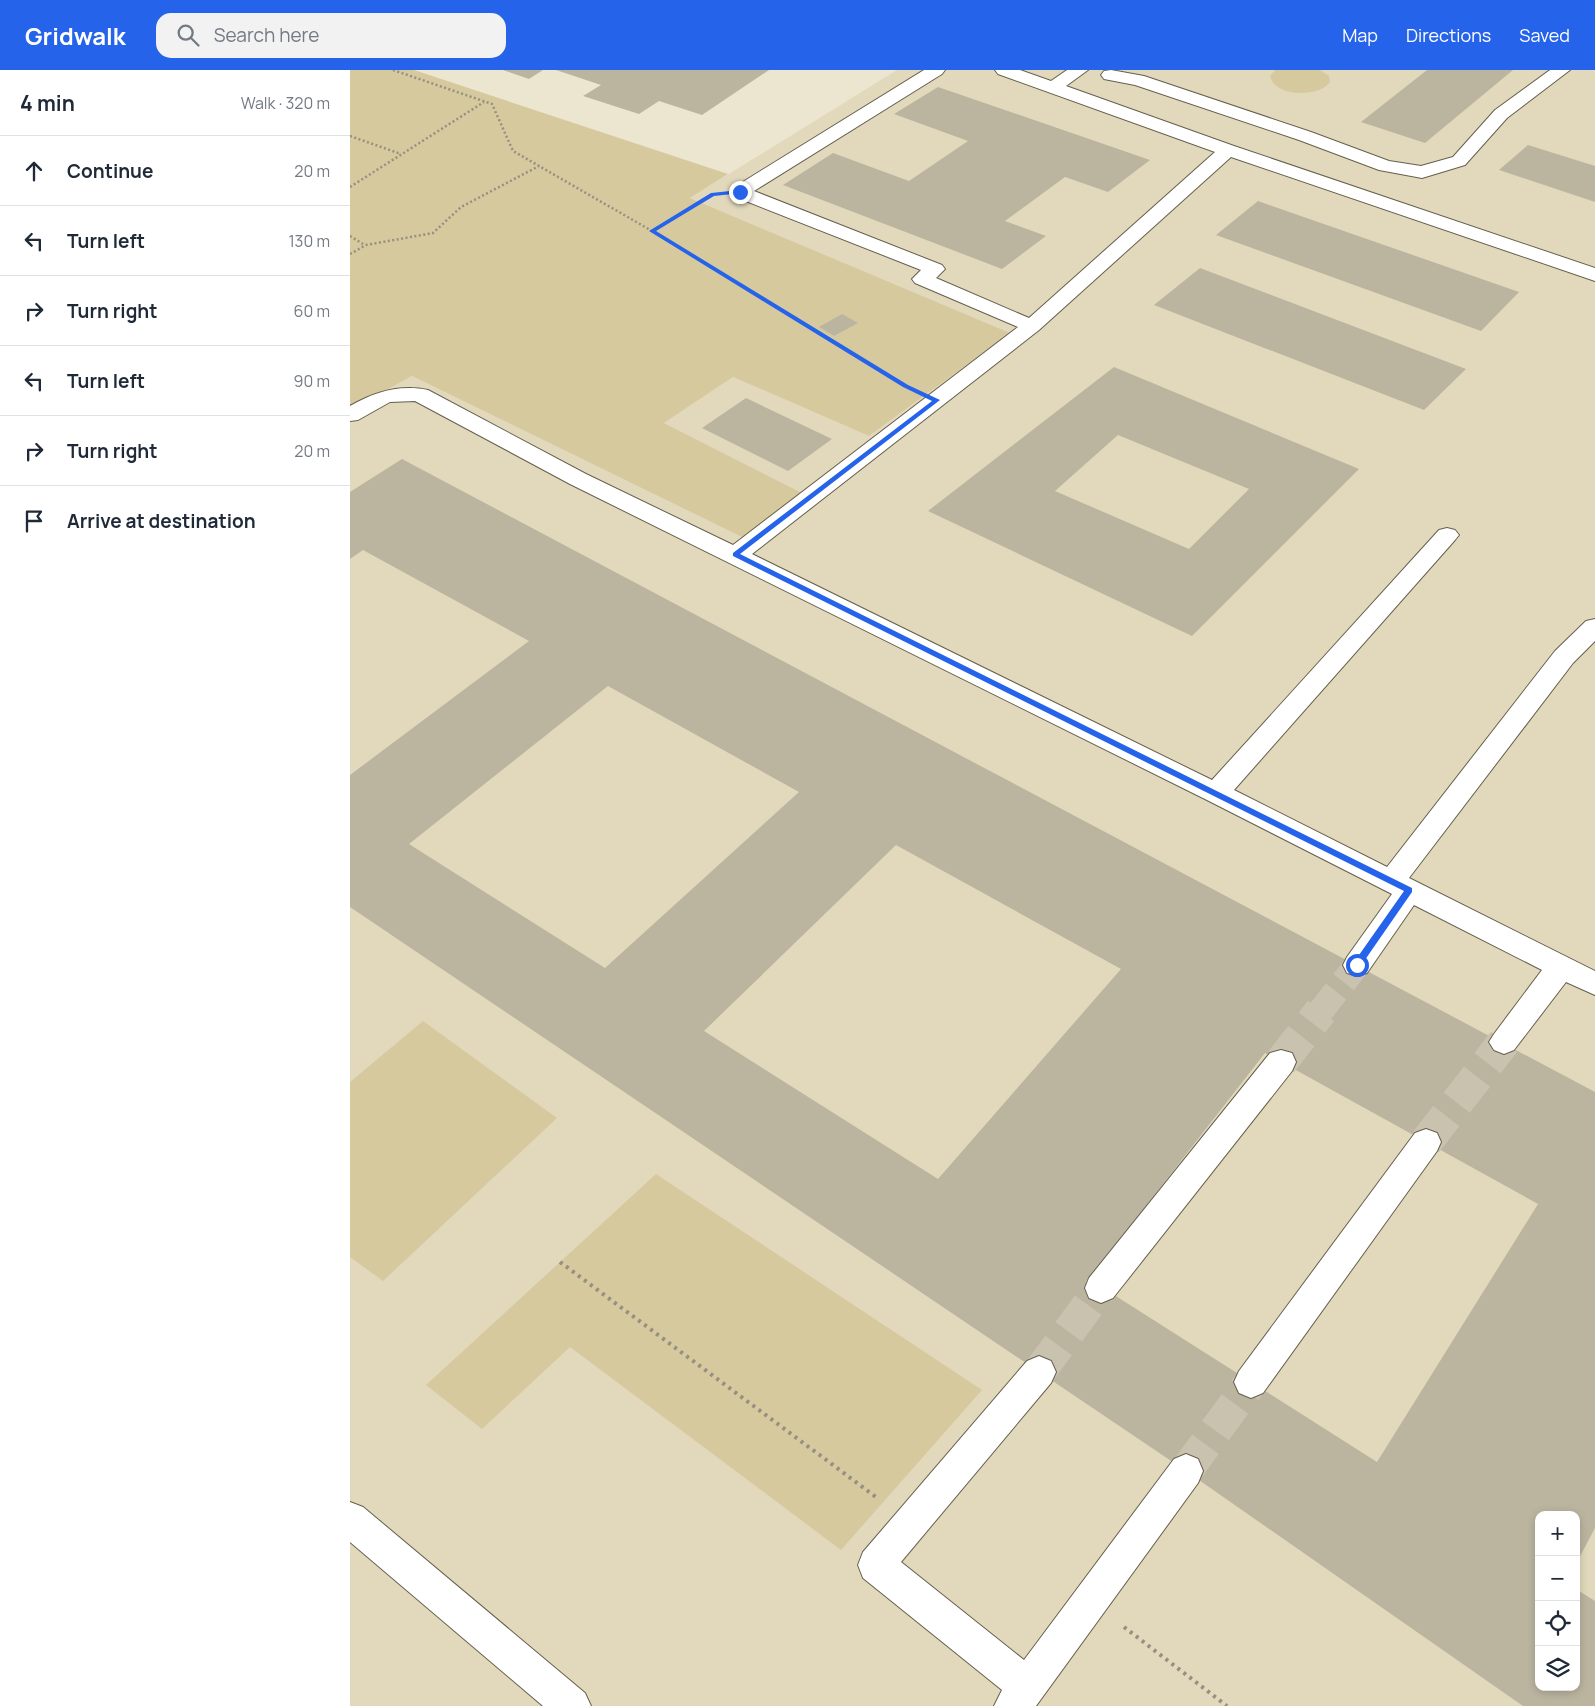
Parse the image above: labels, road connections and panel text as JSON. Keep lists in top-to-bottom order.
{
  "page": {
    "header": "Gridwalk",
    "search": "Search here",
    "nav": ["Map", "Directions", "Saved"],
    "heading": ["4 min", "Walk · 320 m"],
    "list": [
      ["Continue", "20 m"],
      ["Turn left", "130 m"],
      ["Turn right", "60 m"],
      ["Turn left", "90 m"],
      ["Turn right", "20 m"],
      "Arrive at destination"
    ],
    "map_buttons": ["+", "−"]
  }
}
